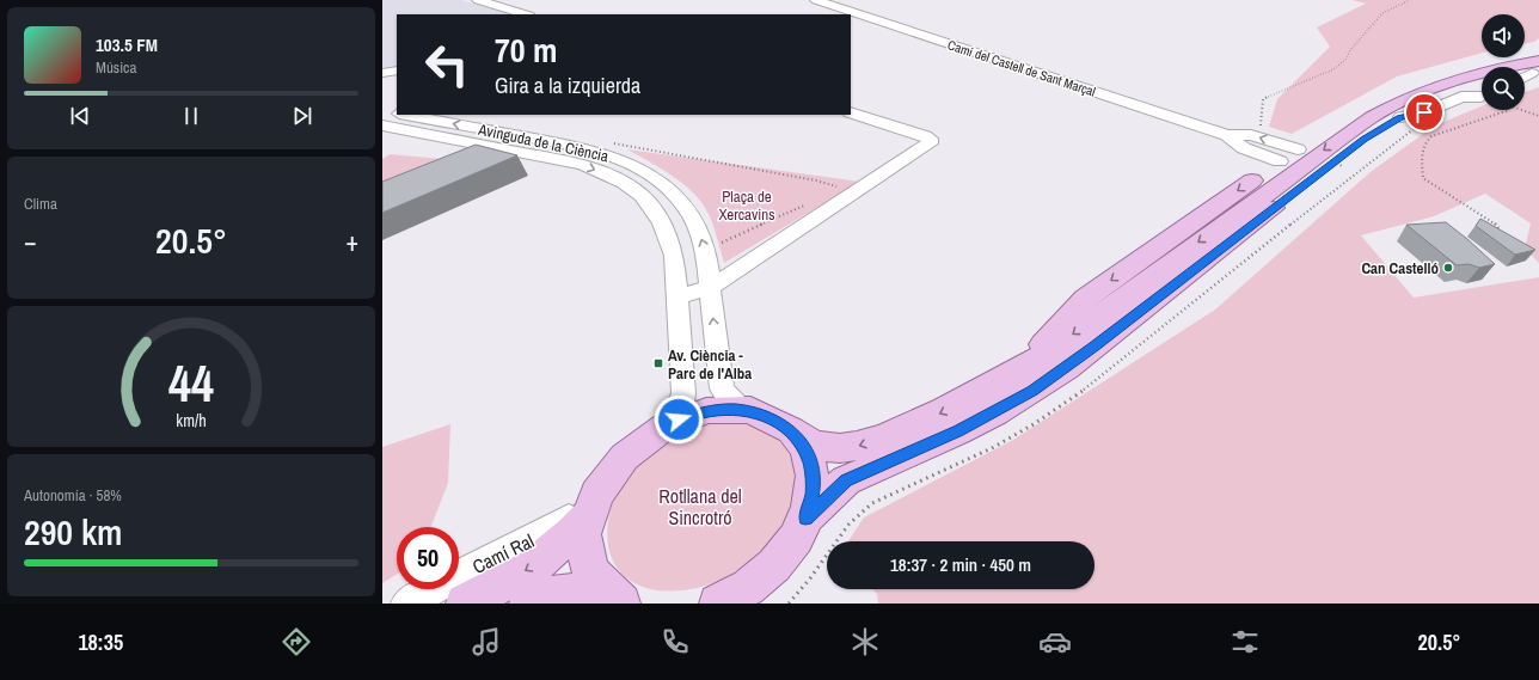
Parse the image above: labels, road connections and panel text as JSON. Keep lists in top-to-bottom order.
{
  "streets": {
    "street": ["Camí del Castell de Sant Marçal", "Avinguda de la Ciència", "Camí Ral"]
  },
  "parks": ["Plaça de Xercavins", "Rotllana del Sincrotró"],
  "places": {
    "other": ["Can Castelló"],
    "transit": ["Av. Ciència - Parc de l'Alba"]
  },
  "page": {
    "turn": ["70 m", "Gira a la izquierda"],
    "song": ["103.5 FM", "Música"],
    "tile": [
      "Clima",
      ["Autonomía · 58%", "290 km"]
    ],
    "heat": ["−", "20.5°", "+"],
    "limit": "50",
    "trip": "18:37 · 2 min · 450 m",
    "tabs": ["18:35", "20.5°"],
    "gauge": ["44", "km/h"]
  }
}
